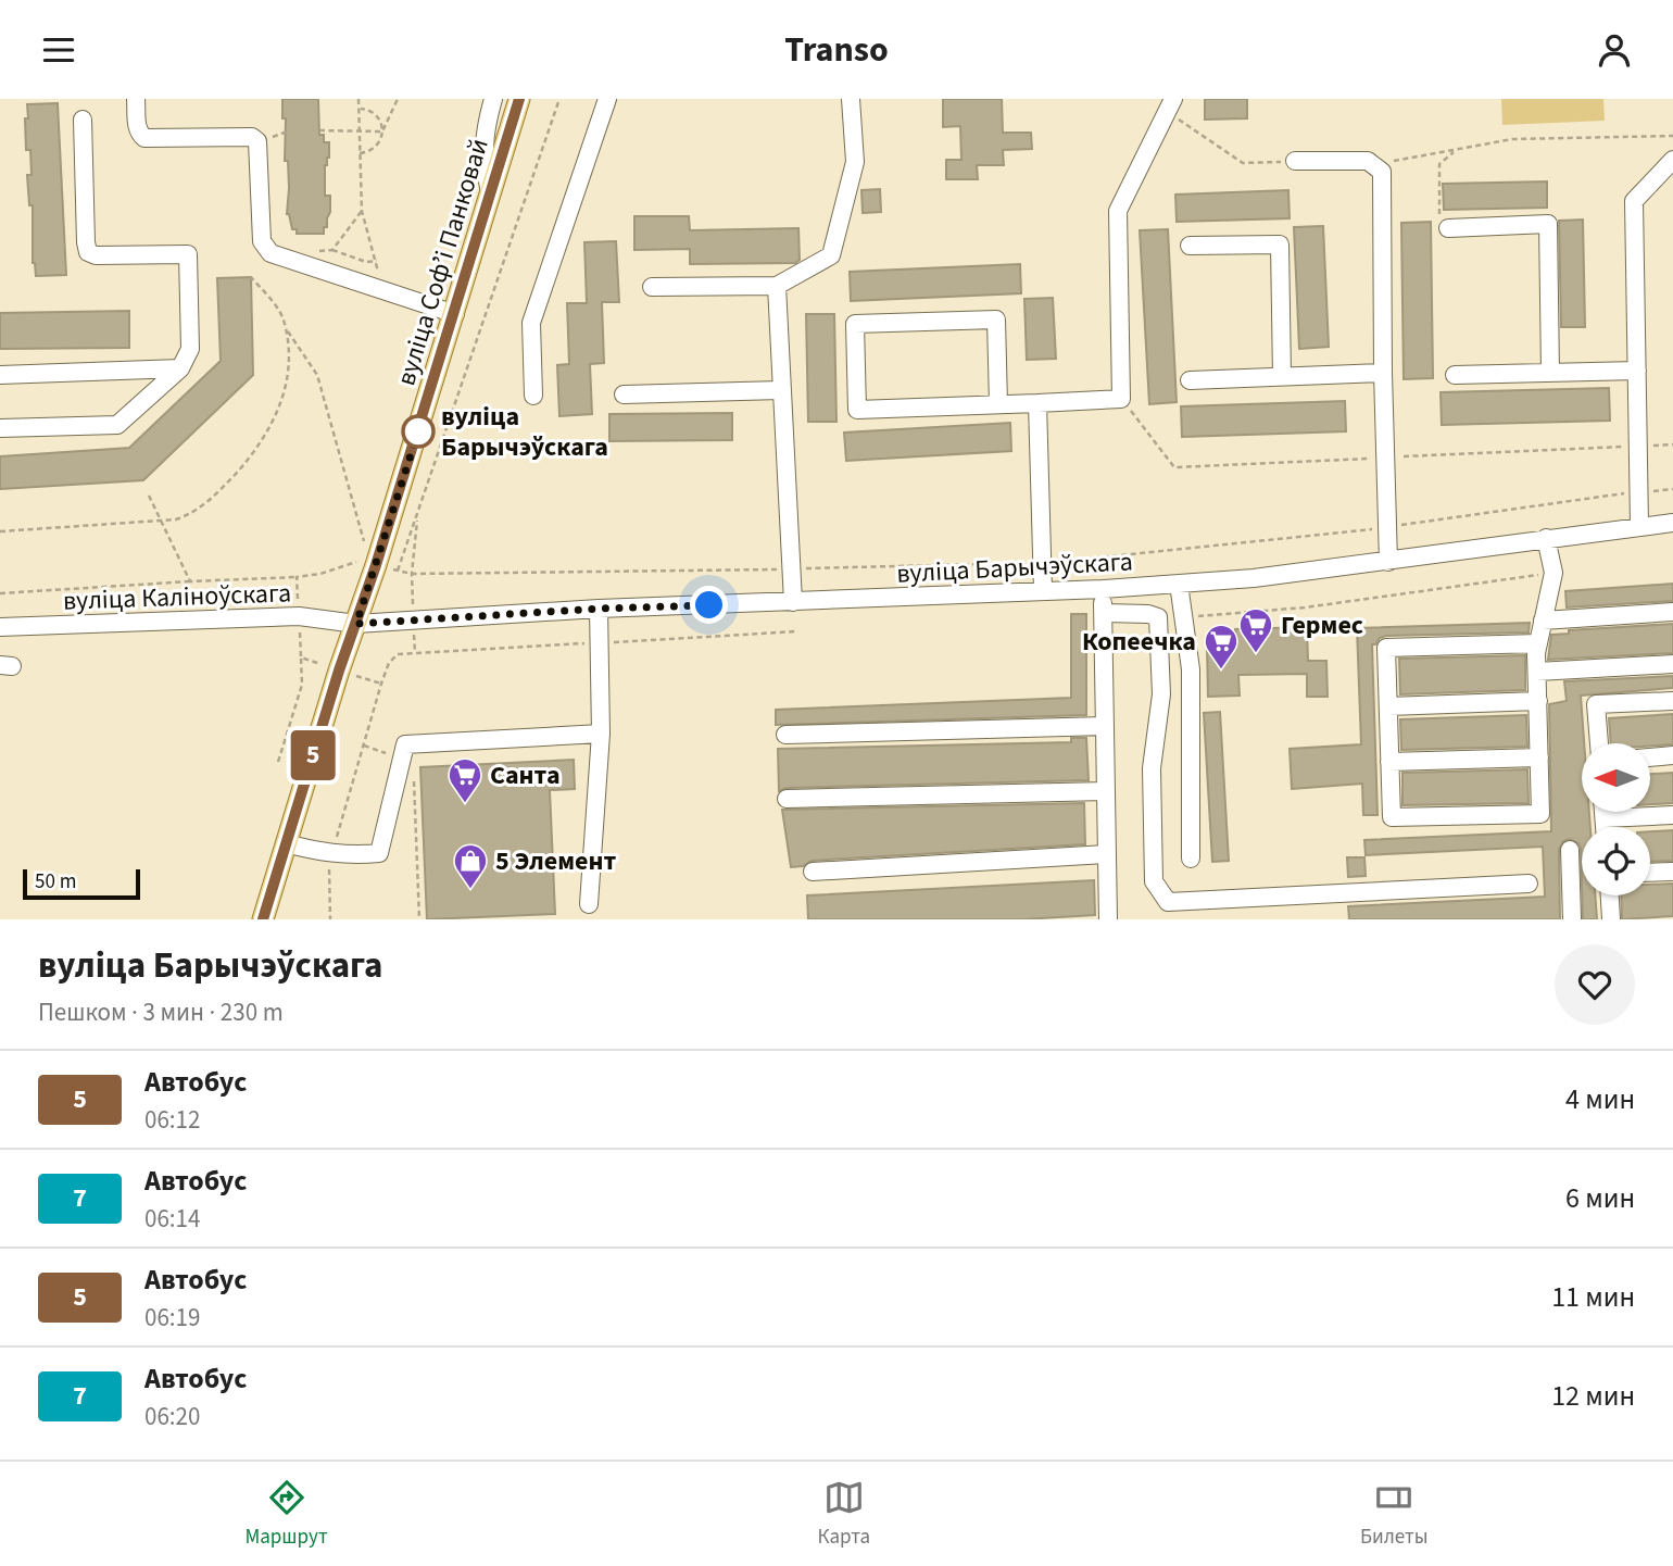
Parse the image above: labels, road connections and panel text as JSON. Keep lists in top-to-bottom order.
{
  "streets": {
    "main road": ["вуліца Софʼі Панковай"],
    "street": ["вуліца Барычэўскага", "вуліца Каліноўскага"]
  },
  "crossings": [
    ["вуліца Софʼі Панковай", "вуліца Барычэўскага"],
    ["вуліца Софʼі Панковай", "вуліца Каліноўскага"],
    ["вуліца Барычэўскага", "вуліца Каліноўскага"]
  ],
  "places": {
    "other": ["вуліца Барычэўскага"],
    "supermarket": ["Гермес", "Копеечка", "Санта"],
    "shop": ["5 Элемент"]
  },
  "lines": ["bus line 5"],
  "scale_bar": "50 m",
  "north": "left",
  "page": {
    "header": "Transo",
    "on_map": "5",
    "scale": "50 m",
    "heading": ["вуліца Барычэўскага", "Пешком · 3 мин · 230 m"],
    "list": [
      {
        "mark": "5",
        "name": "Автобус",
        "note": "06:12",
        "value": "4 мин"
      },
      {
        "mark": "7",
        "name": "Автобус",
        "note": "06:14",
        "value": "6 мин"
      },
      {
        "mark": "5",
        "name": "Автобус",
        "note": "06:19",
        "value": "11 мин"
      },
      {
        "mark": "7",
        "name": "Автобус",
        "note": "06:20",
        "value": "12 мин"
      }
    ],
    "tabs": ["Маршрут", "Карта", "Билеты"]
  }
}
